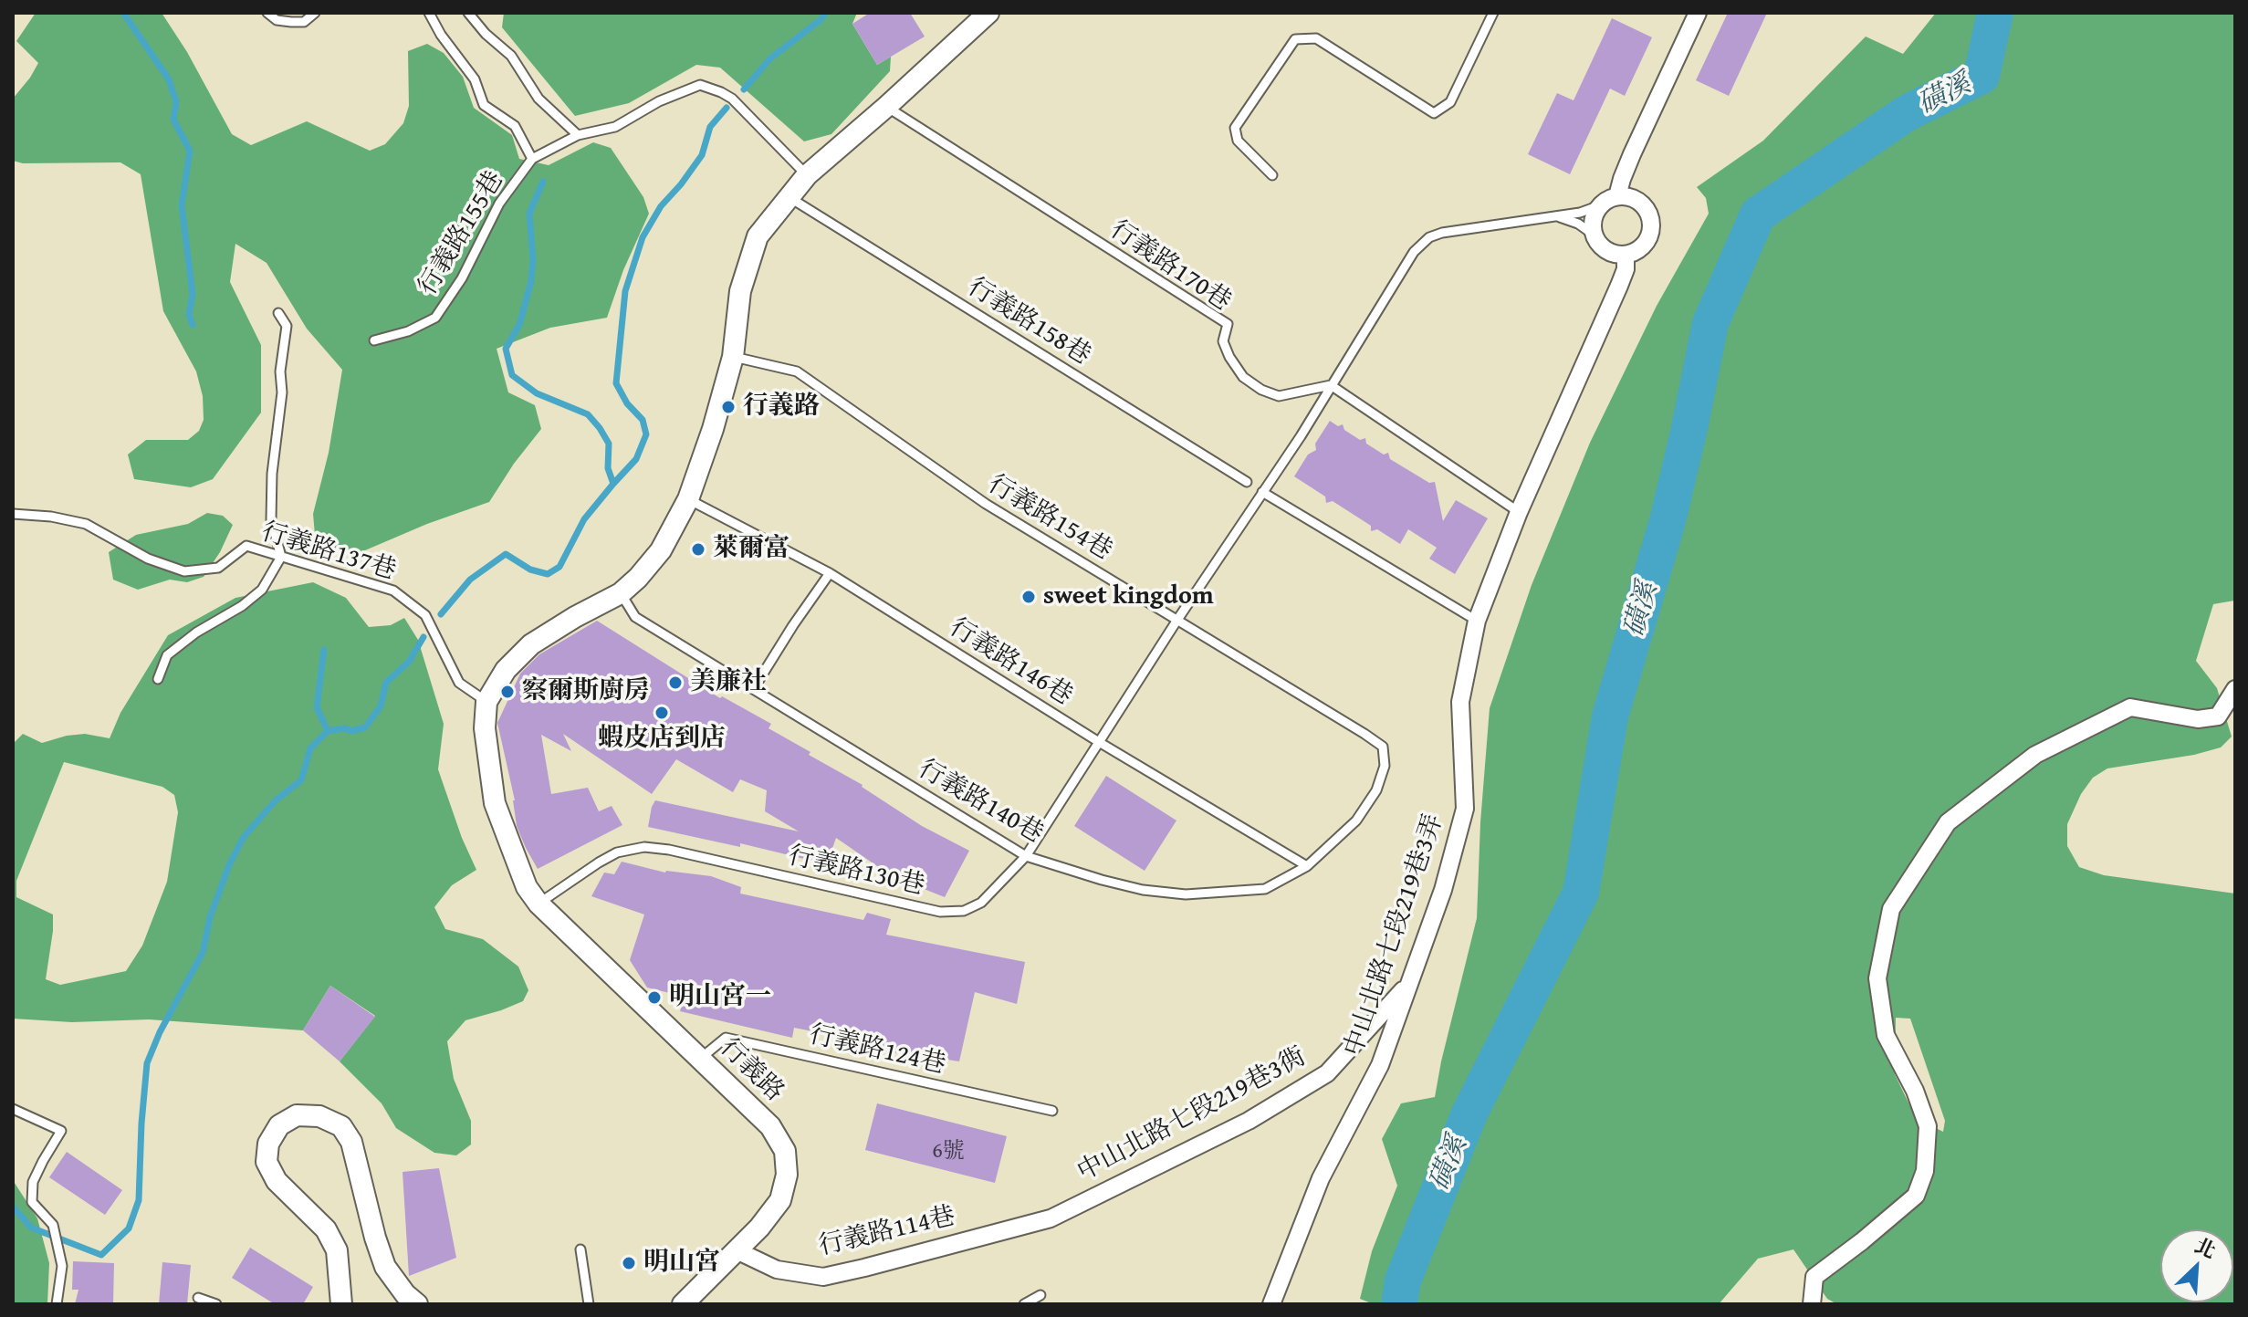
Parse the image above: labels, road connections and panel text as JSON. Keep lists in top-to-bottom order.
{
  "streets": {
    "street": [
      "中山北路七段219巷3弄",
      "行義路",
      "中山北路七段219巷3衖",
      "行義路114巷"
    ],
    "lane": [
      "行義路155巷",
      "行義路170巷",
      "行義路158巷",
      "行義路154巷",
      "行義路137巷",
      "行義路146巷",
      "行義路140巷",
      "行義路130巷",
      "行義路124巷"
    ]
  },
  "crossings": [
    ["行義路170巷", "行義路130巷"],
    ["行義路154巷", "行義路140巷"],
    ["行義路154巷", "行義路130巷"],
    ["行義路137巷", "行義路"],
    ["行義路146巷", "行義路140巷"],
    ["行義路146巷", "行義路130巷"],
    ["行義路140巷", "行義路130巷"],
    ["行義路130巷", "中山北路七段219巷3弄"],
    ["行義路130巷", "行義路"],
    ["中山北路七段219巷3弄", "中山北路七段219巷3衖"],
    ["行義路124巷", "行義路"],
    ["行義路", "行義路114巷"],
    ["中山北路七段219巷3衖", "行義路114巷"]
  ],
  "water": ["磺溪"],
  "places": [
    "行義路",
    "萊爾富",
    "sweet kingdom",
    "美廉社",
    "察爾斯廚房",
    "蝦皮店到店",
    "明山宮一",
    "明山宮"
  ],
  "house_numbers": ["6號"],
  "north": "top right"
}
